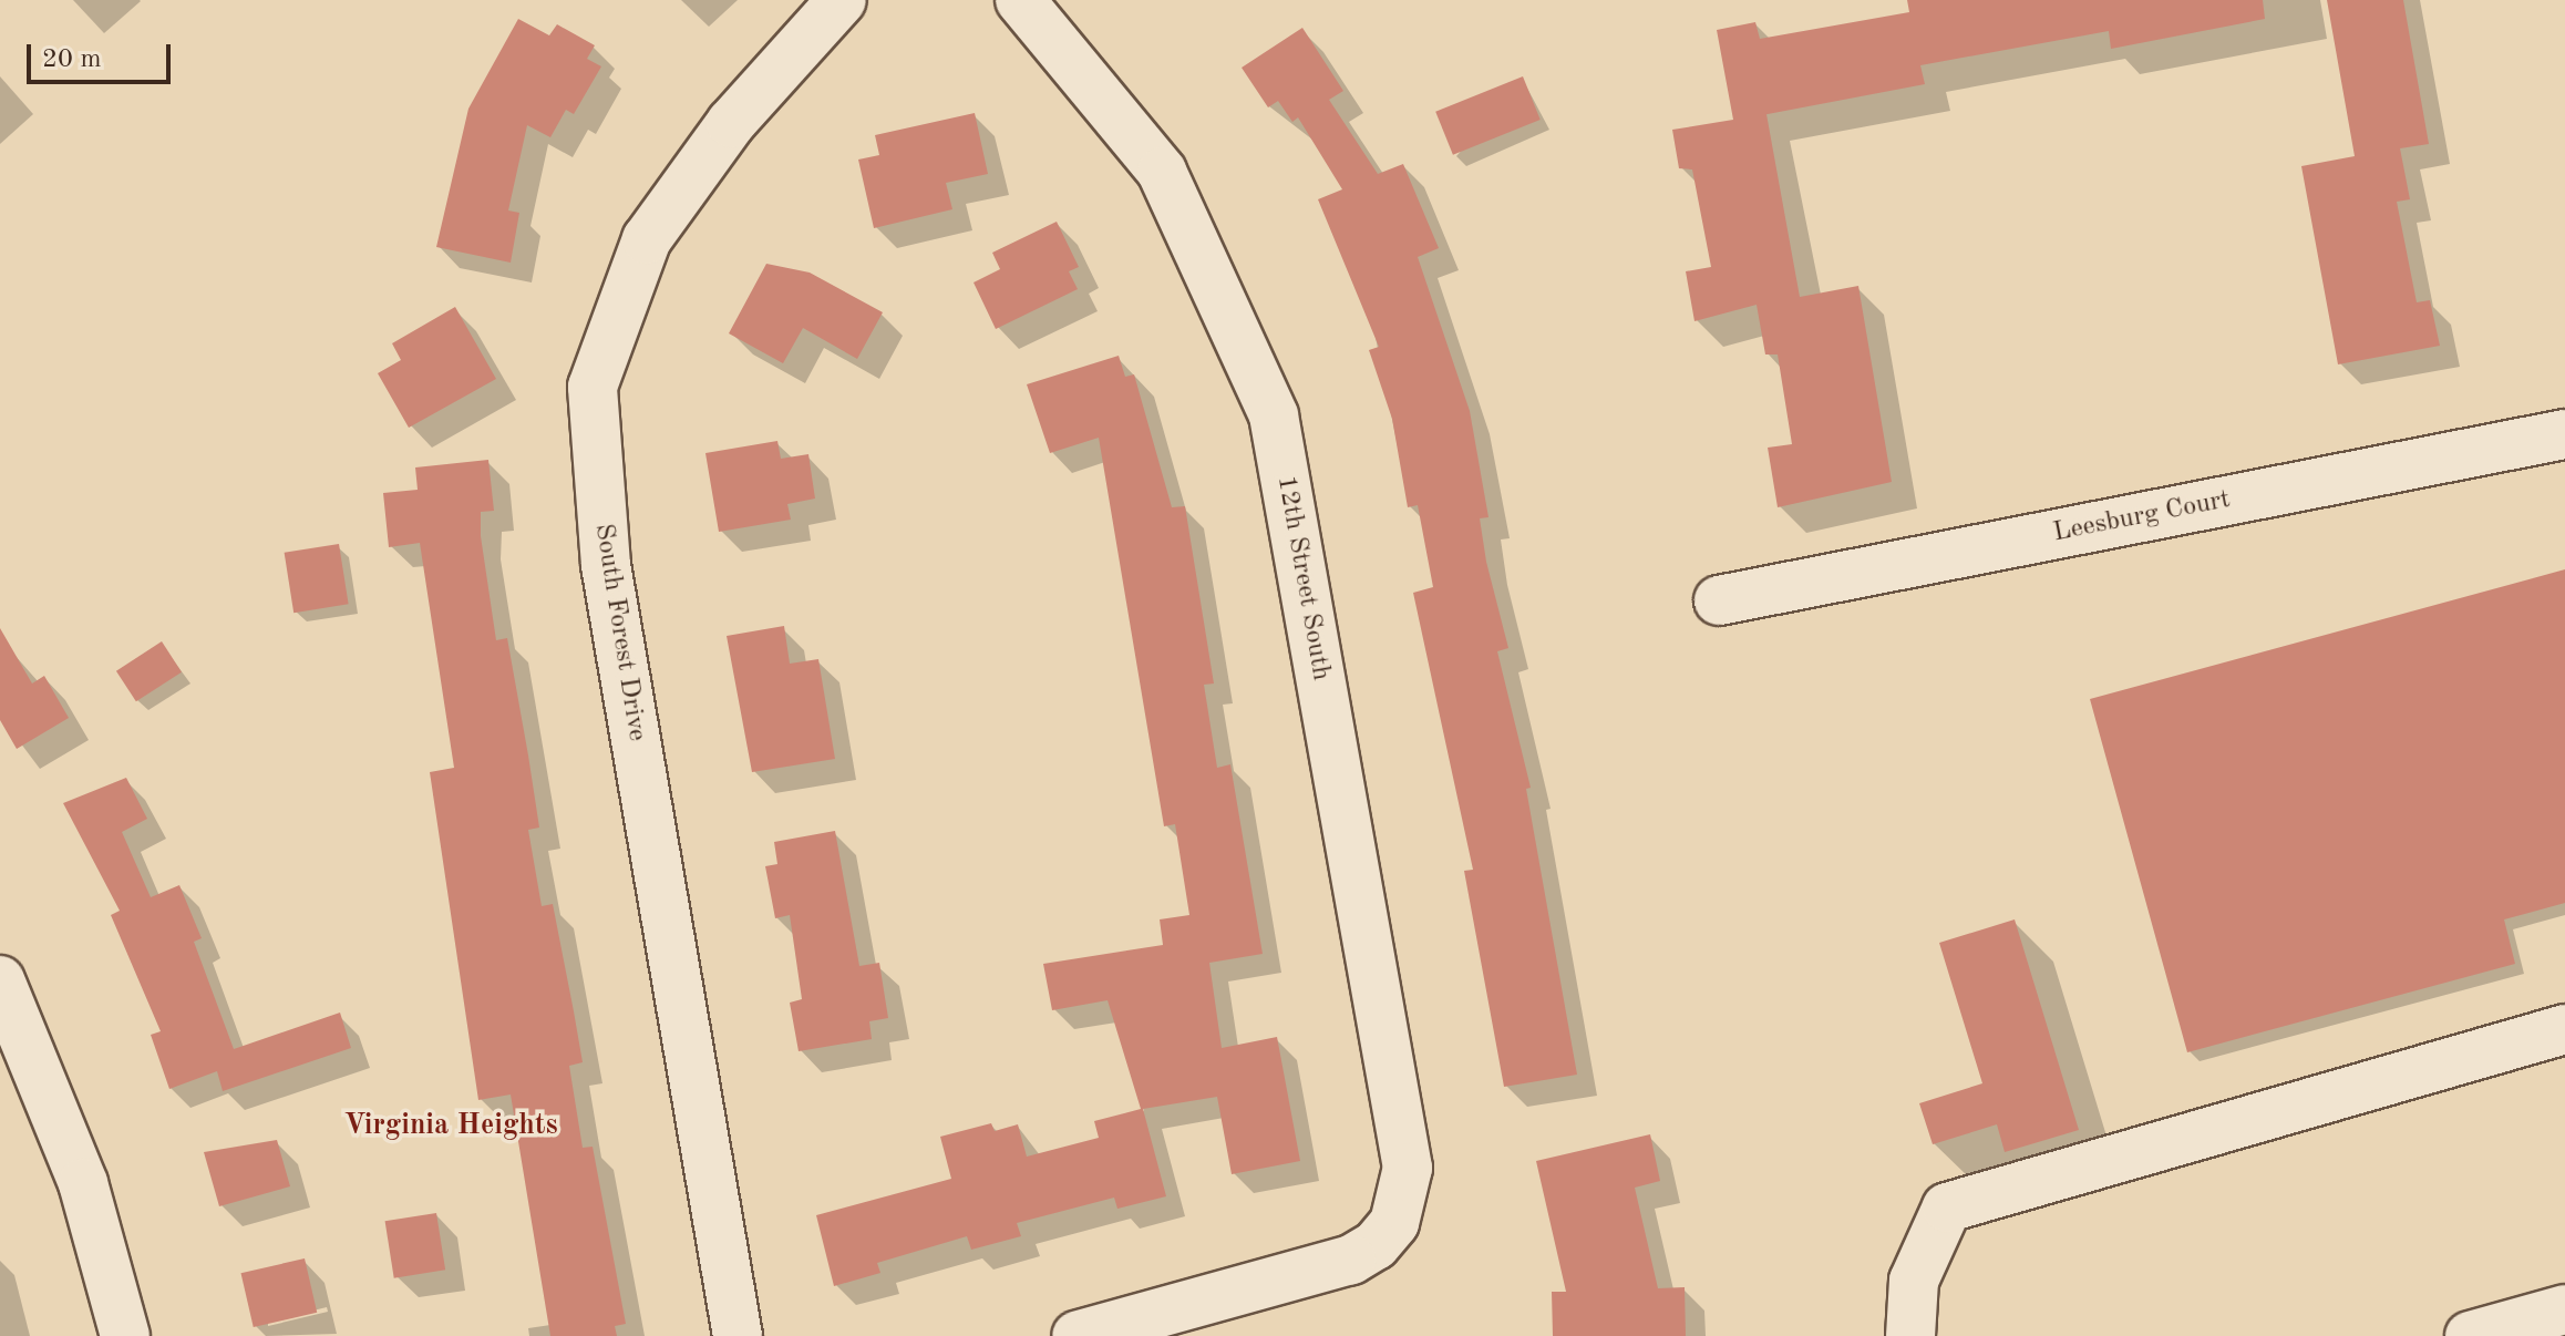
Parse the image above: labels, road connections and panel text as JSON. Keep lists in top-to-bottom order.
{
  "streets": {
    "street": ["Leesburg Court", "12th Street South", "South Forest Drive"]
  },
  "districts": ["Virginia Heights"],
  "scale_bar": "20 m"
}
